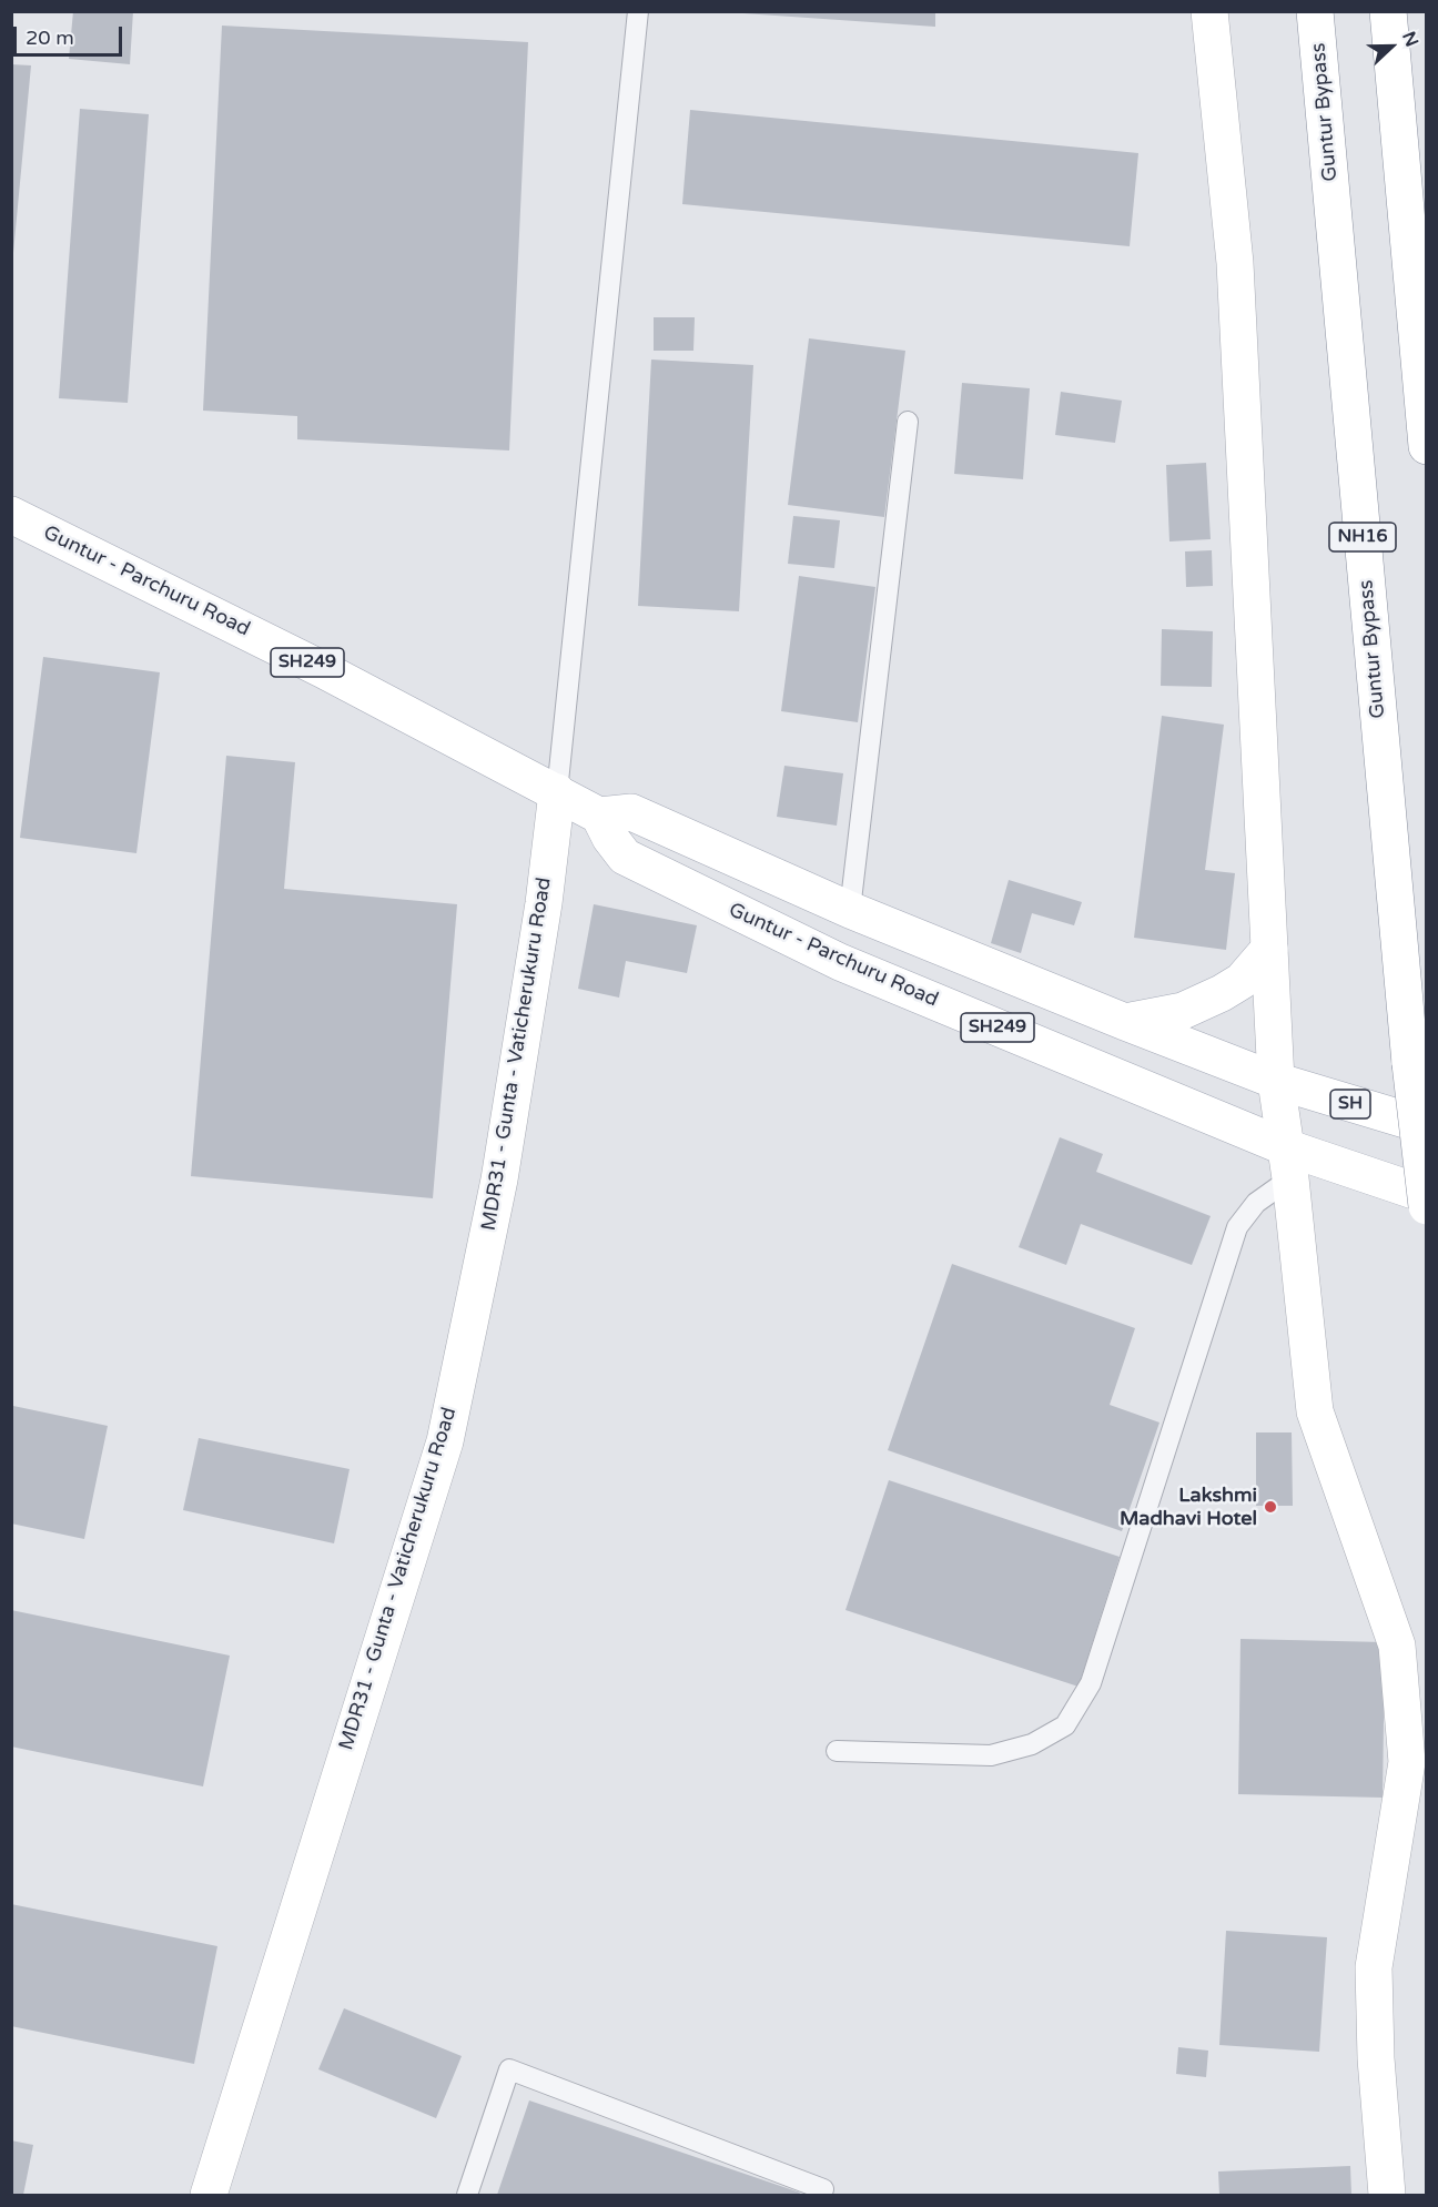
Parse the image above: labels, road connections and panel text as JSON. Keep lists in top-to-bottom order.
{
  "streets": {
    "main road": [
      "Guntur Bypass",
      "NH16",
      "Guntur - Parchuru Road",
      "SH249",
      "MDR31 - Gunta - Vaticherukuru Road",
      "SH"
    ]
  },
  "crossings": [
    ["Guntur - Parchuru Road", "SH249"],
    ["Guntur - Parchuru Road", "MDR31 - Gunta - Vaticherukuru Road"],
    ["SH249", "SH"]
  ],
  "places": ["Lakshmi Madhavi Hotel"],
  "scale_bar": "20 m",
  "north": "right"
}
